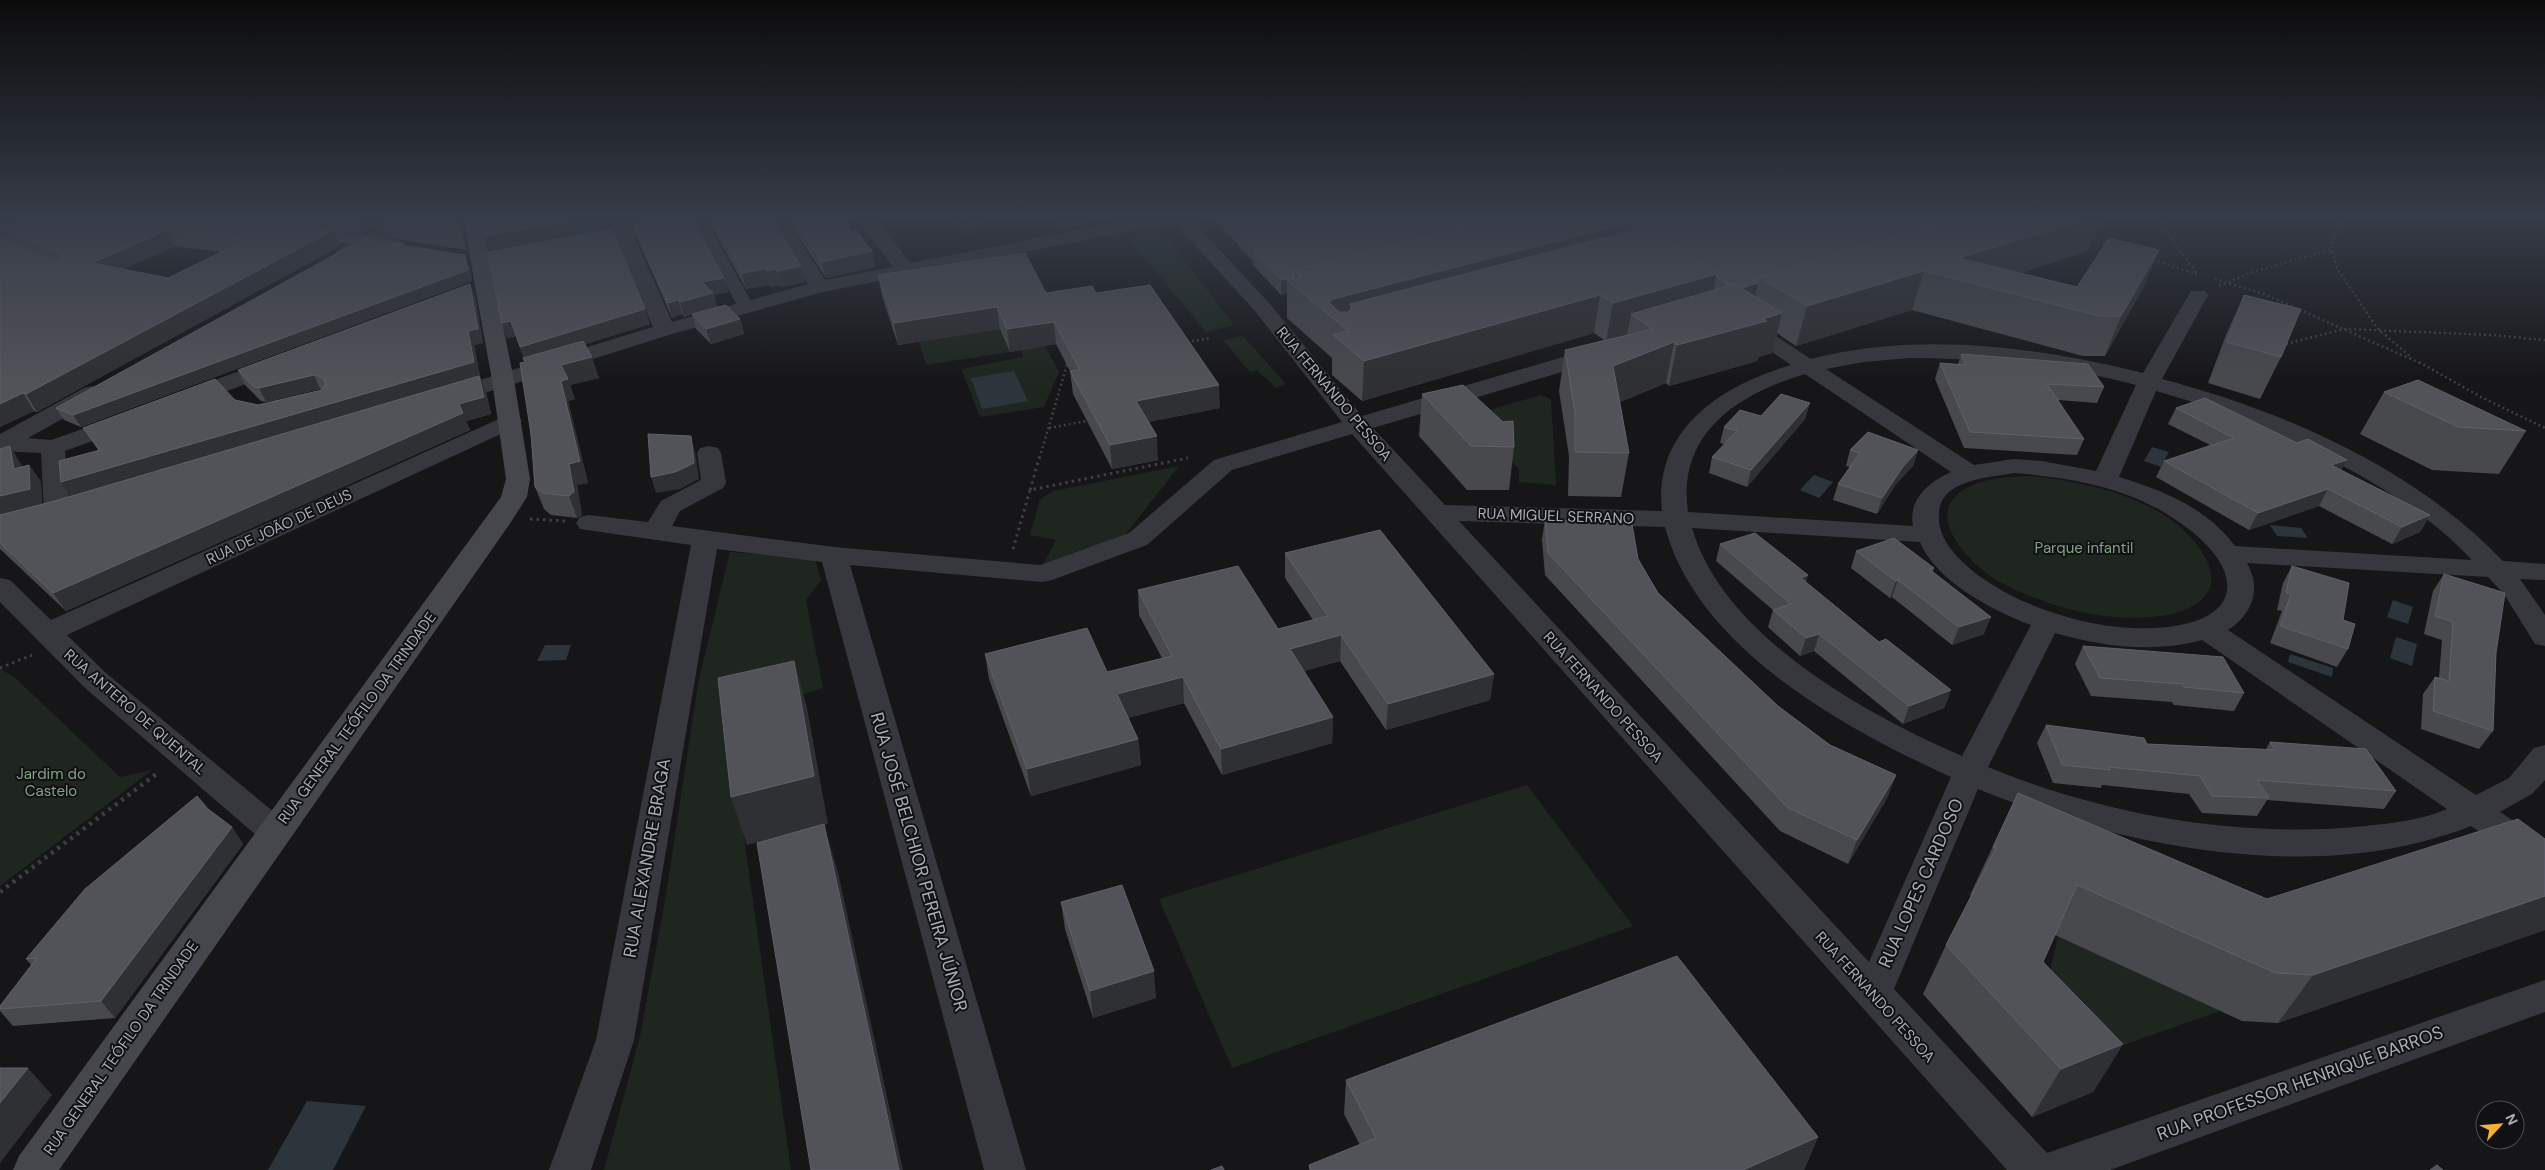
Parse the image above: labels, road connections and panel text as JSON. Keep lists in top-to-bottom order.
{
  "streets": {
    "main road": ["RUA GENERAL TEÓFILO DA TRINDADE"],
    "street": [
      "RUA FERNANDO PESSOA",
      "RUA MIGUEL SERRANO",
      "RUA DE JOÃO DE DEUS",
      "RUA ANTERO DE QUENTAL",
      "RUA ALEXANDRE BRAGA",
      "RUA JOSÉ BELCHIOR PEREIRA JÚNIOR",
      "RUA LOPES CARDOSO",
      "RUA PROFESSOR HENRIQUE BARROS"
    ]
  },
  "crossings": [
    ["RUA FERNANDO PESSOA", "RUA MIGUEL SERRANO"],
    ["RUA FERNANDO PESSOA", "RUA LOPES CARDOSO"],
    ["RUA DE JOÃO DE DEUS", "RUA ANTERO DE QUENTAL"],
    ["RUA DE JOÃO DE DEUS", "RUA GENERAL TEÓFILO DA TRINDADE"],
    ["RUA ANTERO DE QUENTAL", "RUA GENERAL TEÓFILO DA TRINDADE"]
  ],
  "parks": ["Parque infantil", "Jardim do Castelo"],
  "north": "top right"
}
